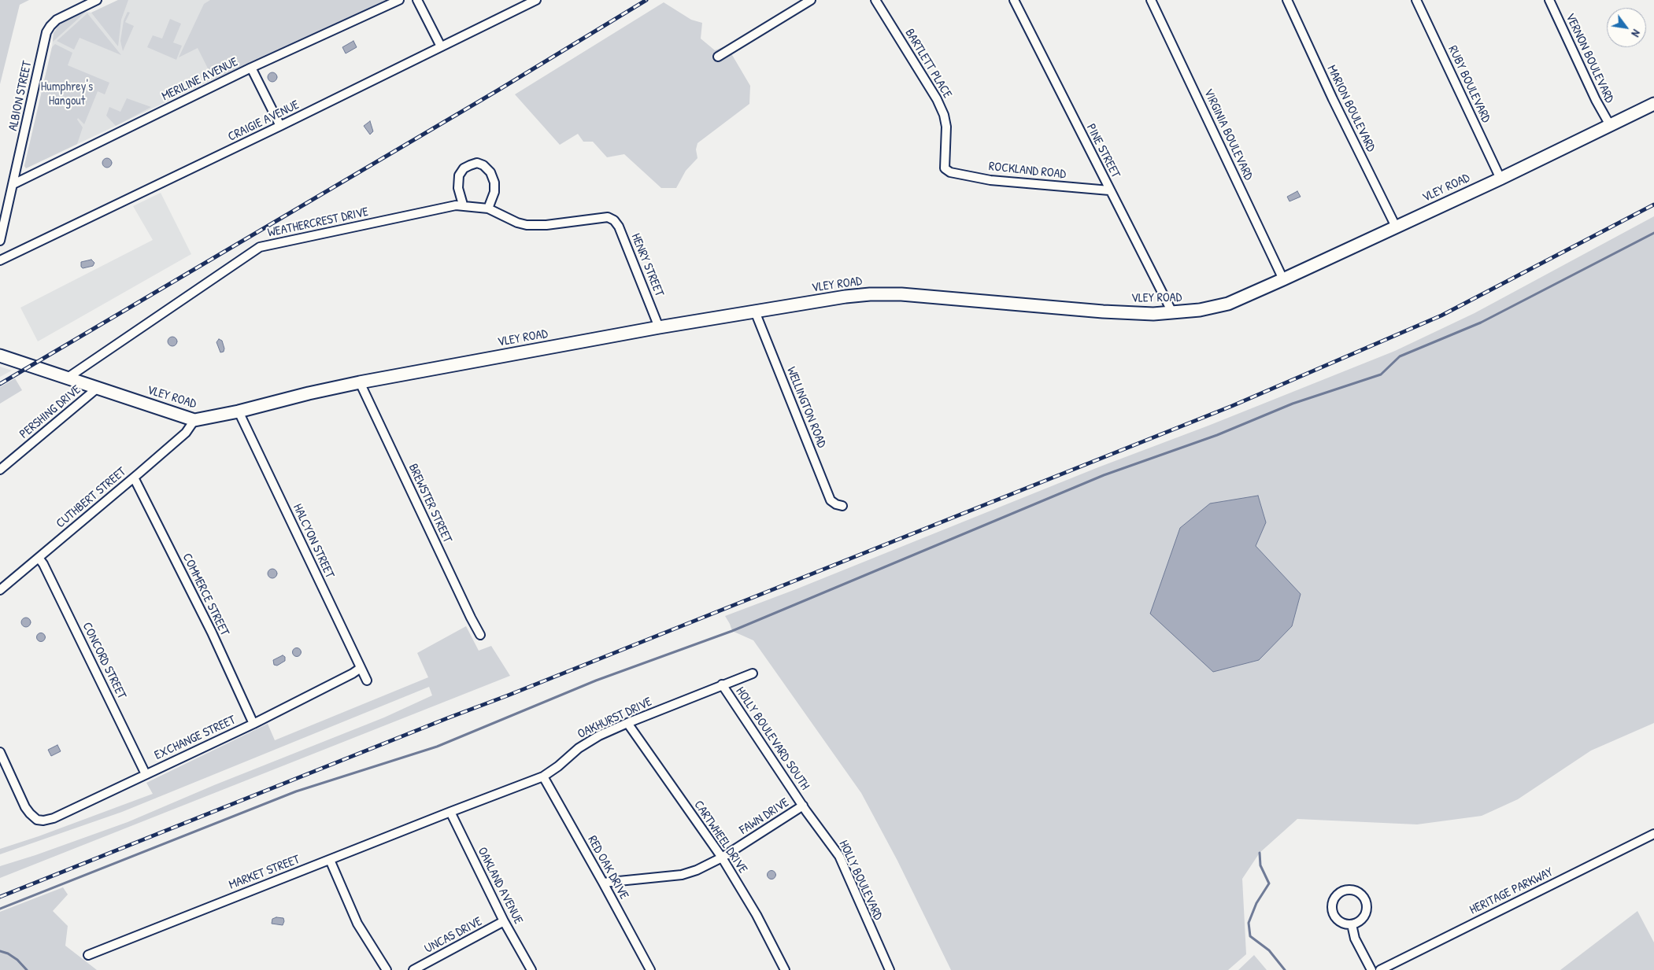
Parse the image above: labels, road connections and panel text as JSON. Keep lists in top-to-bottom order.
{
  "streets": {
    "street": [
      "VERNON BOULEVARD",
      "BARTLETT PLACE",
      "MERILINE AVENUE",
      "RUBY BOULEVARD",
      "ALBION STREET",
      "MARION BOULEVARD",
      "CRAIGIE AVENUE",
      "VIRGINIA BOULEVARD",
      "PINE STREET",
      "ROCKLAND ROAD",
      "VLEY ROAD",
      "WEATHERCREST DRIVE",
      "HENRY STREET",
      "WELLINGTON ROAD",
      "PERSHING DRIVE",
      "CUTHBERT STREET",
      "BREWSTER STREET",
      "HALCYON STREET",
      "COMMERCE STREET",
      "CONCORD STREET",
      "OAKHURST DRIVE",
      "EXCHANGE STREET",
      "HOLLY BOULEVARD SOUTH",
      "FAWN DRIVE",
      "CARTWHEEL DRIVE",
      "RED OAK DRIVE",
      "MARKET STREET",
      "HOLLY BOULEVARD",
      "OAKLAND AVENUE",
      "HERITAGE PARKWAY",
      "UNCAS DRIVE"
    ]
  },
  "crossings": [
    ["VERNON BOULEVARD", "VLEY ROAD"],
    ["BARTLETT PLACE", "ROCKLAND ROAD"],
    ["MERILINE AVENUE", "ALBION STREET"],
    ["RUBY BOULEVARD", "VLEY ROAD"],
    ["MARION BOULEVARD", "VLEY ROAD"],
    ["VIRGINIA BOULEVARD", "VLEY ROAD"],
    ["PINE STREET", "ROCKLAND ROAD"],
    ["PINE STREET", "VLEY ROAD"],
    ["VLEY ROAD", "WEATHERCREST DRIVE"],
    ["VLEY ROAD", "HENRY STREET"],
    ["VLEY ROAD", "WELLINGTON ROAD"],
    ["VLEY ROAD", "PERSHING DRIVE"],
    ["VLEY ROAD", "CUTHBERT STREET"],
    ["VLEY ROAD", "BREWSTER STREET"],
    ["VLEY ROAD", "HALCYON STREET"],
    ["WEATHERCREST DRIVE", "HENRY STREET"],
    ["CUTHBERT STREET", "COMMERCE STREET"],
    ["CUTHBERT STREET", "CONCORD STREET"],
    ["HALCYON STREET", "EXCHANGE STREET"],
    ["COMMERCE STREET", "EXCHANGE STREET"],
    ["CONCORD STREET", "EXCHANGE STREET"],
    ["OAKHURST DRIVE", "HOLLY BOULEVARD SOUTH"],
    ["OAKHURST DRIVE", "CARTWHEEL DRIVE"],
    ["OAKHURST DRIVE", "RED OAK DRIVE"],
    ["OAKHURST DRIVE", "MARKET STREET"],
    ["OAKHURST DRIVE", "OAKLAND AVENUE"],
    ["HOLLY BOULEVARD SOUTH", "FAWN DRIVE"],
    ["HOLLY BOULEVARD SOUTH", "HOLLY BOULEVARD"],
    ["FAWN DRIVE", "CARTWHEEL DRIVE"],
    ["FAWN DRIVE", "RED OAK DRIVE"],
    ["FAWN DRIVE", "HOLLY BOULEVARD"],
    ["MARKET STREET", "OAKLAND AVENUE"],
    ["OAKLAND AVENUE", "UNCAS DRIVE"]
  ],
  "parks": ["Humphrey's Hangout"],
  "north": "bottom right"
}
